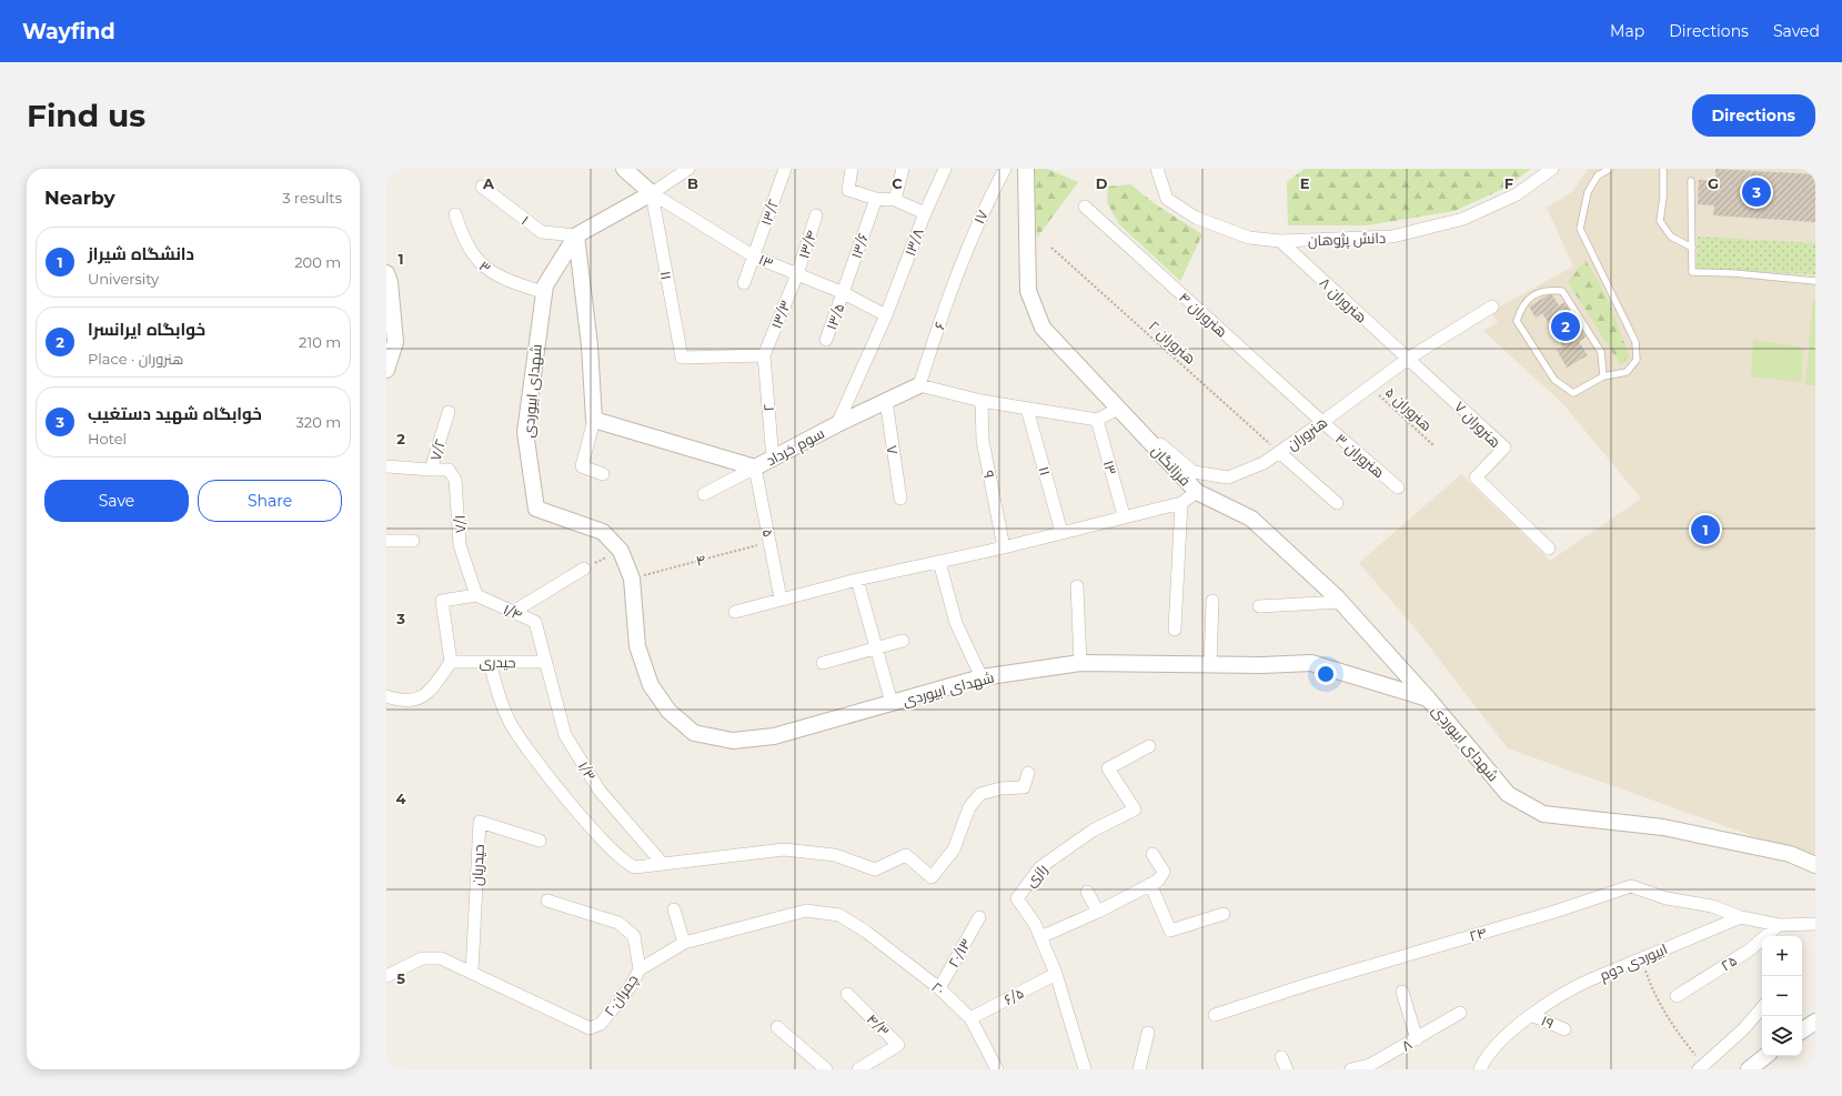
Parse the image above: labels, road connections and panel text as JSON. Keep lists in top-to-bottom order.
{
  "streets": {
    "street": [
      "۱۳/۲",
      "۱۷",
      "۱",
      "دانش پژوهان",
      "۱۳/۸",
      "۱۳/۴",
      "۱۳/۶",
      "۱۳",
      "۳",
      "۱۱",
      "هنروران ۸",
      "۱۳/۳",
      "هنروران ۴",
      "۱۳/۵",
      "۶",
      "شهدای ابیوردی",
      "۲",
      "هنروران ۷",
      "هنروران",
      "سوم خرداد",
      "۷/۲",
      "۷",
      "هنروران ۳",
      "فرزانگان",
      "۹",
      "۷/۱",
      "۵",
      "۱/۴",
      "حیدری",
      "۱/۳",
      "حیدریان",
      "رازی",
      "۲۴",
      "۲۰/۱۳",
      "ابیوردی دوم",
      "۲۵",
      "۲۰",
      "چمران۲۰",
      "۶/۵",
      "۱۹",
      "۴/۳",
      "۸"
    ],
    "path": ["هنروران ۲", "هنروران ۵", "۴"]
  },
  "crossings": [
    ["۱۳/۲", "۱۳"],
    ["۱۷", "۶"],
    ["۱", "شهدای ابیوردی"],
    ["دانش پژوهان", "هنروران ۸"],
    ["۱۳/۸", "۱۳"],
    ["۱۳/۴", "۱۳"],
    ["۱۳/۴", "۱۳/۳"],
    ["۱۳/۶", "۱۳"],
    ["۱۳/۶", "۱۳/۵"],
    ["۱۳", "۱۱"],
    ["۱۳", "۱۳/۳"],
    ["۱۳", "۱۳/۵"],
    ["۱۳", "شهدای ابیوردی"],
    ["۳", "شهدای ابیوردی"],
    ["۱۱", "۱۳/۳"],
    ["۱۱", "شهدای ابیوردی"],
    ["۱۱", "۲"],
    ["هنروران ۸", "هنروران ۷"],
    ["هنروران ۸", "هنروران"],
    ["۱۳/۳", "۲"],
    ["هنروران ۴", "هنروران"],
    ["هنروران ۴", "هنروران ۳"],
    ["۶", "سوم خرداد"],
    ["هنروران ۲", "هنروران"],
    ["شهدای ابیوردی", "فرزانگان"],
    ["شهدای ابیوردی", "۴"],
    ["۲", "سوم خرداد"],
    ["هنروران ۵", "هنروران"],
    ["هنروران ۷", "هنروران"],
    ["هنروران", "هنروران ۳"],
    ["هنروران", "فرزانگان"],
    ["سوم خرداد", "۷"],
    ["سوم خرداد", "۵"],
    ["۷/۲", "۷/۱"],
    ["۷/۱", "۱/۴"],
    ["۵", "۴"],
    ["۱/۴", "حیدری"],
    ["۱/۴", "۱/۳"],
    ["حیدری", "۱/۳"],
    ["حیدریان", "چمران۲۰"],
    ["رازی", "۶/۵"],
    ["۲۴", "ابیوردی دوم"],
    ["۲۰/۱۳", "۲۰"],
    ["ابیوردی دوم", "۱۹"],
    ["۲۰", "چمران۲۰"],
    ["۲۰", "۶/۵"]
  ],
  "page": {
    "header": "Wayfind",
    "nav": ["Map", "Directions", "Saved"],
    "buttons": [
      "Directions",
      ["Save", "Share"]
    ],
    "title": "Find us",
    "heading": ["Nearby", "3 results"],
    "pins": ["3", "2", "1"],
    "list": [
      {
        "mark": "1",
        "name": "دانشگاه شیراز",
        "note": "University",
        "value": "200 m"
      },
      {
        "mark": "2",
        "name": "خوابگاه ایرانسرا",
        "note": "Place · هنروران",
        "value": "210 m"
      },
      {
        "mark": "3",
        "name": "خوابگاه شهید دستغیب",
        "note": "Hotel",
        "value": "320 m"
      }
    ],
    "map_buttons": ["+", "−"]
  },
  "grid": {
    "columns": [
      "A",
      "B",
      "C",
      "D",
      "E",
      "F",
      "G"
    ],
    "rows": [
      "1",
      "2",
      "3",
      "4",
      "5"
    ]
  }
}
